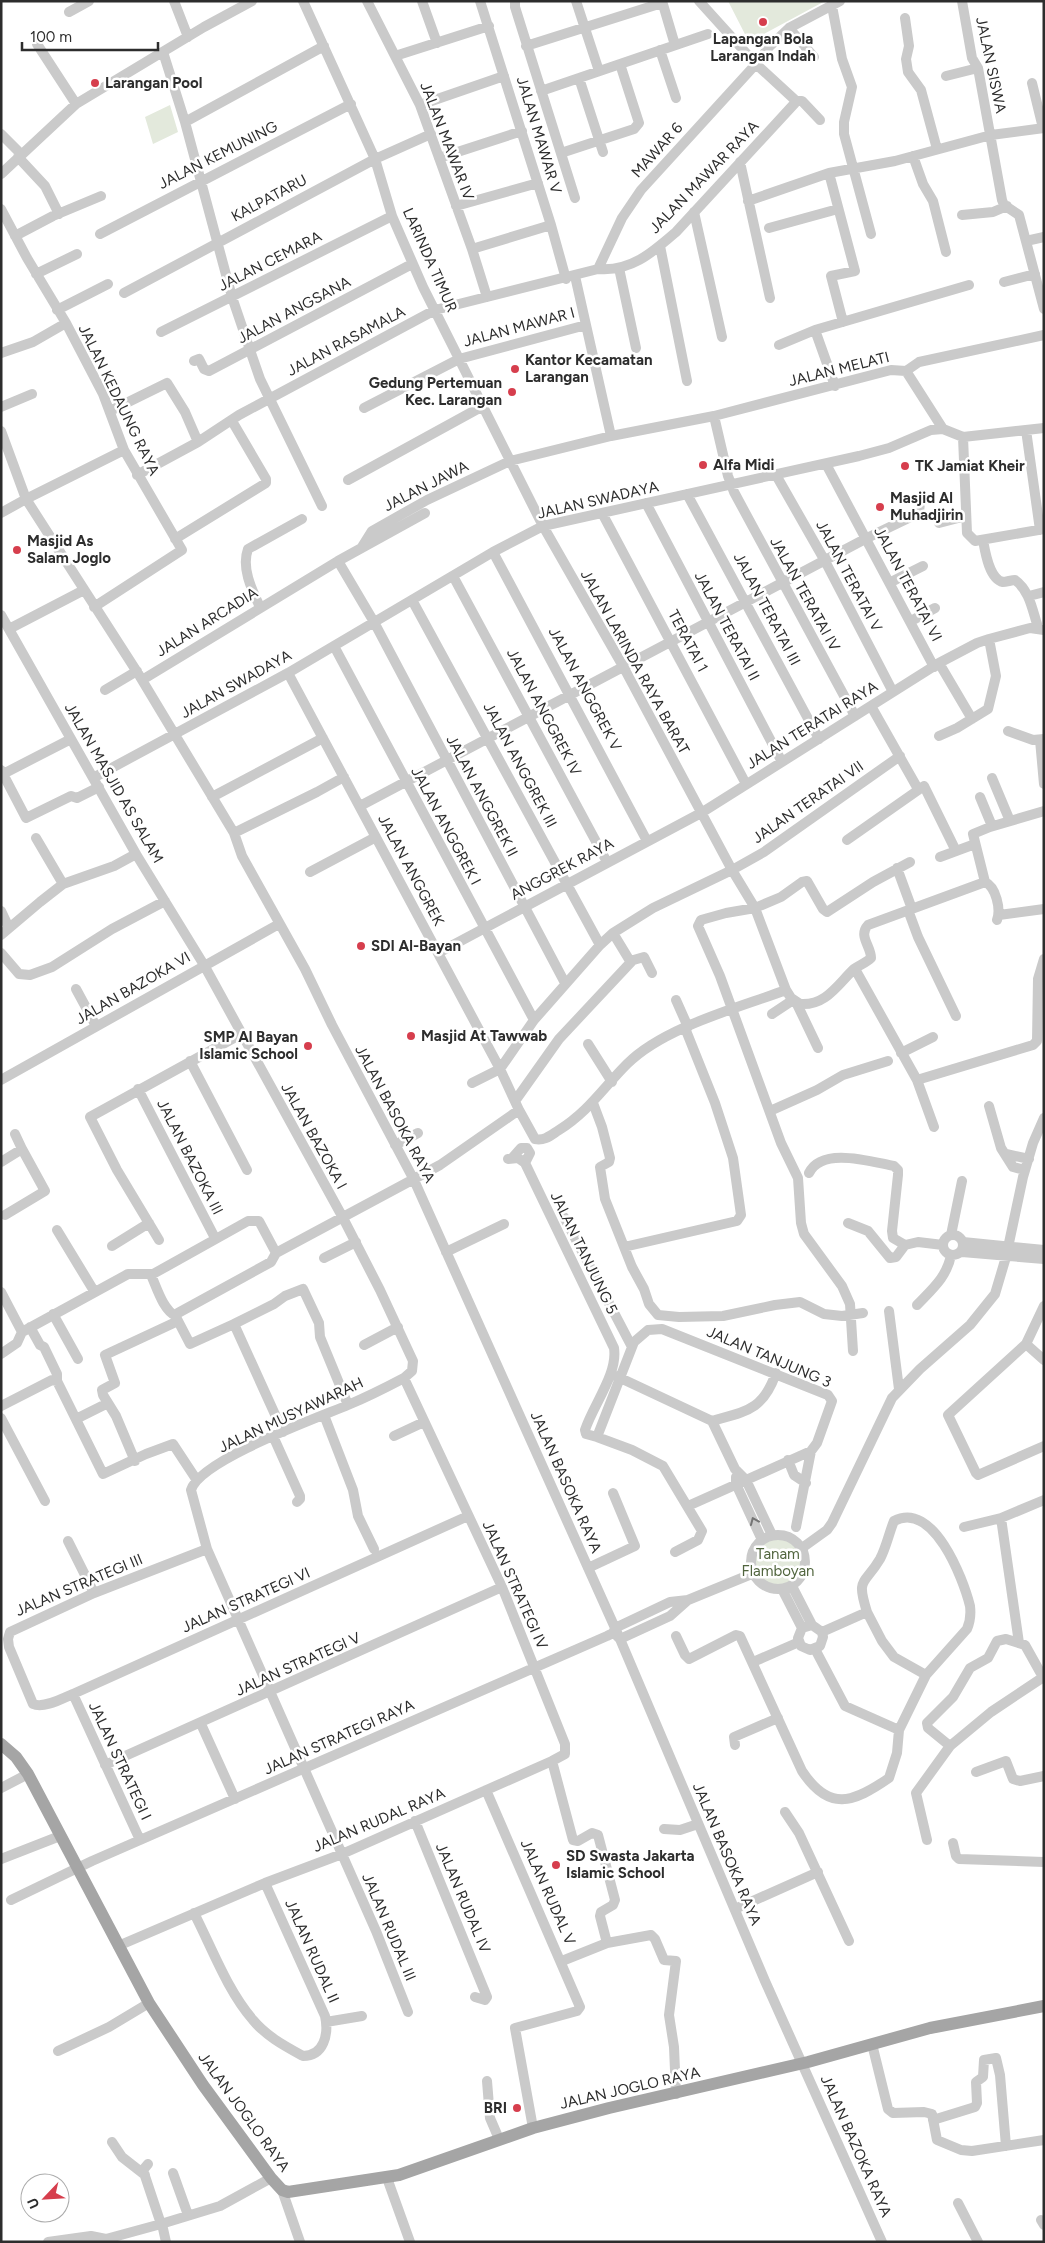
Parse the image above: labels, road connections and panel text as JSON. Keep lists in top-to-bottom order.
{
  "streets": {
    "main road": ["JALAN JOGLO RAYA"],
    "street": [
      "JALAN SISWA",
      "JALAN MAWAR V",
      "JALAN MAWAR IV",
      "MAWAR 6",
      "JALAN KEMUNING",
      "JALAN MAWAR RAYA",
      "KALPATARU",
      "LARINDA TIMUR",
      "JALAN CEMARA",
      "JALAN ANGSANA",
      "JALAN MAWAR I",
      "JALAN RASAMALA",
      "JALAN MELATI",
      "JALAN KEDAUNG RAYA",
      "JALAN JAWA",
      "JALAN SWADAYA",
      "JALAN TERATAI V",
      "JALAN TERATAI VI",
      "JALAN TERATAI IV",
      "JALAN TERATAI III",
      "JALAN ARCADIA",
      "JALAN TERATAI II",
      "TERATAI 1",
      "JALAN LARINDA RAYA BARAT",
      "JALAN ANGGREK V",
      "JALAN ANGGREK IV",
      "JALAN TERATAI RAYA",
      "JALAN ANGGREK III",
      "JALAN MASJID AS SALAM",
      "JALAN ANGGREK II",
      "JALAN TERATAI VII",
      "JALAN ANGGREK I",
      "ANGGREK RAYA",
      "JALAN ANGGREK",
      "JALAN BAZOKA VI",
      "JALAN BASOKA RAYA",
      "JALAN BAZOKA I",
      "JALAN BAZOKA III",
      "JALAN TANJUNG 5",
      "JALAN TANJUNG 3",
      "JALAN MUSYAWARAH",
      "JALAN STRATEGI III",
      "JALAN STRATEGI IV",
      "JALAN STRATEGI VI",
      "JALAN STRATEGI V",
      "JALAN STRATEGI RAYA",
      "JALAN STRATEGI I",
      "JALAN RUDAL RAYA",
      "JALAN RUDAL V",
      "JALAN RUDAL IV",
      "JALAN RUDAL III",
      "JALAN RUDAL II",
      "JALAN BAZOKA RAYA"
    ]
  },
  "crossings": [
    ["JALAN MAWAR V", "JALAN MAWAR RAYA"],
    ["JALAN MAWAR V", "JALAN MAWAR I"],
    ["JALAN MAWAR V", "JALAN MELATI"],
    ["JALAN MAWAR IV", "JALAN MAWAR RAYA"],
    ["JALAN MAWAR IV", "KALPATARU"],
    ["MAWAR 6", "JALAN MAWAR RAYA"],
    ["JALAN KEMUNING", "LARINDA TIMUR"],
    ["JALAN MAWAR RAYA", "LARINDA TIMUR"],
    ["JALAN MAWAR RAYA", "JALAN RASAMALA"],
    ["KALPATARU", "LARINDA TIMUR"],
    ["LARINDA TIMUR", "JALAN CEMARA"],
    ["LARINDA TIMUR", "JALAN ANGSANA"],
    ["LARINDA TIMUR", "JALAN MAWAR I"],
    ["LARINDA TIMUR", "JALAN RASAMALA"],
    ["LARINDA TIMUR", "JALAN MELATI"],
    ["LARINDA TIMUR", "JALAN JAWA"],
    ["LARINDA TIMUR", "JALAN SWADAYA"],
    ["LARINDA TIMUR", "JALAN LARINDA RAYA BARAT"],
    ["JALAN RASAMALA", "JALAN KEDAUNG RAYA"],
    ["JALAN MELATI", "JALAN JAWA"],
    ["JALAN MELATI", "JALAN SWADAYA"],
    ["JALAN JAWA", "JALAN ARCADIA"],
    ["JALAN SWADAYA", "JALAN TERATAI V"],
    ["JALAN SWADAYA", "JALAN TERATAI VI"],
    ["JALAN SWADAYA", "JALAN TERATAI IV"],
    ["JALAN SWADAYA", "JALAN TERATAI III"],
    ["JALAN SWADAYA", "JALAN ARCADIA"],
    ["JALAN SWADAYA", "JALAN TERATAI II"],
    ["JALAN SWADAYA", "TERATAI 1"],
    ["JALAN SWADAYA", "JALAN LARINDA RAYA BARAT"],
    ["JALAN SWADAYA", "JALAN ANGGREK V"],
    ["JALAN SWADAYA", "JALAN ANGGREK IV"],
    ["JALAN SWADAYA", "JALAN ANGGREK III"],
    ["JALAN SWADAYA", "JALAN MASJID AS SALAM"],
    ["JALAN SWADAYA", "JALAN ANGGREK II"],
    ["JALAN SWADAYA", "JALAN ANGGREK I"],
    ["JALAN SWADAYA", "JALAN ANGGREK"],
    ["JALAN TERATAI V", "JALAN TERATAI RAYA"],
    ["JALAN TERATAI VI", "JALAN TERATAI RAYA"],
    ["JALAN TERATAI IV", "JALAN TERATAI RAYA"],
    ["JALAN TERATAI III", "JALAN TERATAI RAYA"],
    ["JALAN TERATAI II", "JALAN TERATAI RAYA"],
    ["TERATAI 1", "JALAN TERATAI RAYA"],
    ["JALAN LARINDA RAYA BARAT", "JALAN TERATAI RAYA"],
    ["JALAN LARINDA RAYA BARAT", "JALAN TERATAI VII"],
    ["JALAN LARINDA RAYA BARAT", "ANGGREK RAYA"],
    ["JALAN ANGGREK V", "ANGGREK RAYA"],
    ["JALAN ANGGREK IV", "ANGGREK RAYA"],
    ["JALAN TERATAI RAYA", "ANGGREK RAYA"],
    ["JALAN ANGGREK III", "JALAN TERATAI VII"],
    ["JALAN ANGGREK III", "ANGGREK RAYA"],
    ["JALAN MASJID AS SALAM", "JALAN BAZOKA VI"],
    ["JALAN MASJID AS SALAM", "JALAN BAZOKA I"],
    ["JALAN ANGGREK II", "JALAN TERATAI VII"],
    ["JALAN ANGGREK II", "ANGGREK RAYA"],
    ["JALAN TERATAI VII", "JALAN ANGGREK I"],
    ["JALAN TERATAI VII", "JALAN ANGGREK"],
    ["JALAN ANGGREK I", "ANGGREK RAYA"],
    ["ANGGREK RAYA", "JALAN ANGGREK"],
    ["JALAN BAZOKA VI", "JALAN BASOKA RAYA"],
    ["JALAN BAZOKA VI", "JALAN BAZOKA I"],
    ["JALAN BASOKA RAYA", "JALAN STRATEGI RAYA"],
    ["JALAN BASOKA RAYA", "JALAN JOGLO RAYA"],
    ["JALAN BASOKA RAYA", "JALAN BAZOKA RAYA"],
    ["JALAN BAZOKA I", "JALAN MUSYAWARAH"],
    ["JALAN BAZOKA I", "JALAN STRATEGI IV"],
    ["JALAN TANJUNG 5", "JALAN TANJUNG 3"],
    ["JALAN MUSYAWARAH", "JALAN STRATEGI IV"],
    ["JALAN STRATEGI III", "JALAN STRATEGI VI"],
    ["JALAN STRATEGI IV", "JALAN STRATEGI VI"],
    ["JALAN STRATEGI IV", "JALAN STRATEGI V"],
    ["JALAN STRATEGI IV", "JALAN STRATEGI RAYA"],
    ["JALAN STRATEGI VI", "JALAN STRATEGI I"],
    ["JALAN STRATEGI V", "JALAN STRATEGI I"],
    ["JALAN STRATEGI RAYA", "JALAN STRATEGI I"],
    ["JALAN STRATEGI RAYA", "JALAN JOGLO RAYA"],
    ["JALAN RUDAL RAYA", "JALAN RUDAL V"],
    ["JALAN RUDAL RAYA", "JALAN RUDAL IV"],
    ["JALAN RUDAL RAYA", "JALAN RUDAL III"],
    ["JALAN RUDAL RAYA", "JALAN RUDAL II"],
    ["JALAN RUDAL RAYA", "JALAN JOGLO RAYA"],
    ["JALAN RUDAL V", "JALAN JOGLO RAYA"],
    ["JALAN JOGLO RAYA", "JALAN BAZOKA RAYA"]
  ],
  "parks": ["Tanam Flamboyan"],
  "places": [
    "Lapangan Bola Larangan Indah",
    "Larangan Pool",
    "Kantor Kecamatan Larangan",
    "Gedung Pertemuan Kec. Larangan",
    "Alfa Midi",
    "TK Jamiat Kheir",
    "Masjid Al Muhadjirin",
    "Masjid As Salam Joglo",
    "SDI Al-Bayan",
    "Masjid At Tawwab",
    "SMP Al Bayan Islamic School",
    "SD Swasta Jakarta Islamic School",
    "BRI"
  ],
  "scale_bar": "100 m",
  "north": "bottom left"
}
